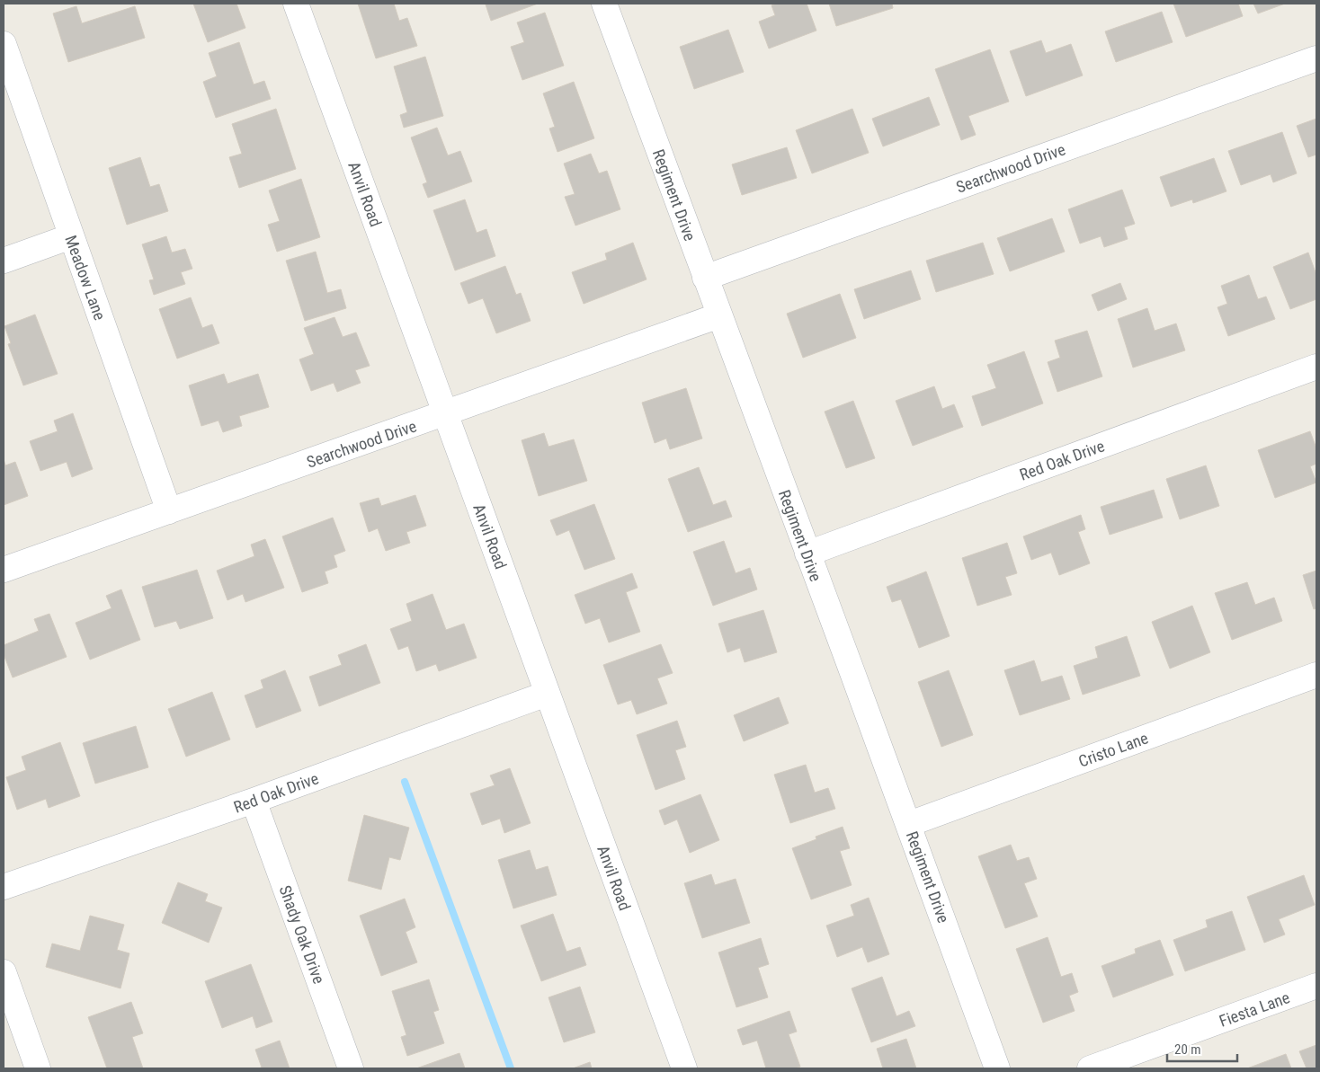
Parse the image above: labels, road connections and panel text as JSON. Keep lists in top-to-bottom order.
{
  "streets": {
    "street": [
      "Searchwood Drive",
      "Anvil Road",
      "Regiment Drive",
      "Meadow Lane",
      "Red Oak Drive",
      "Cristo Lane",
      "Shady Oak Drive",
      "Fiesta Lane"
    ]
  },
  "crossings": [
    ["Searchwood Drive", "Anvil Road"],
    ["Searchwood Drive", "Regiment Drive"],
    ["Searchwood Drive", "Meadow Lane"],
    ["Anvil Road", "Red Oak Drive"],
    ["Regiment Drive", "Red Oak Drive"],
    ["Regiment Drive", "Cristo Lane"],
    ["Red Oak Drive", "Shady Oak Drive"]
  ],
  "scale_bar": "20 m"
}
